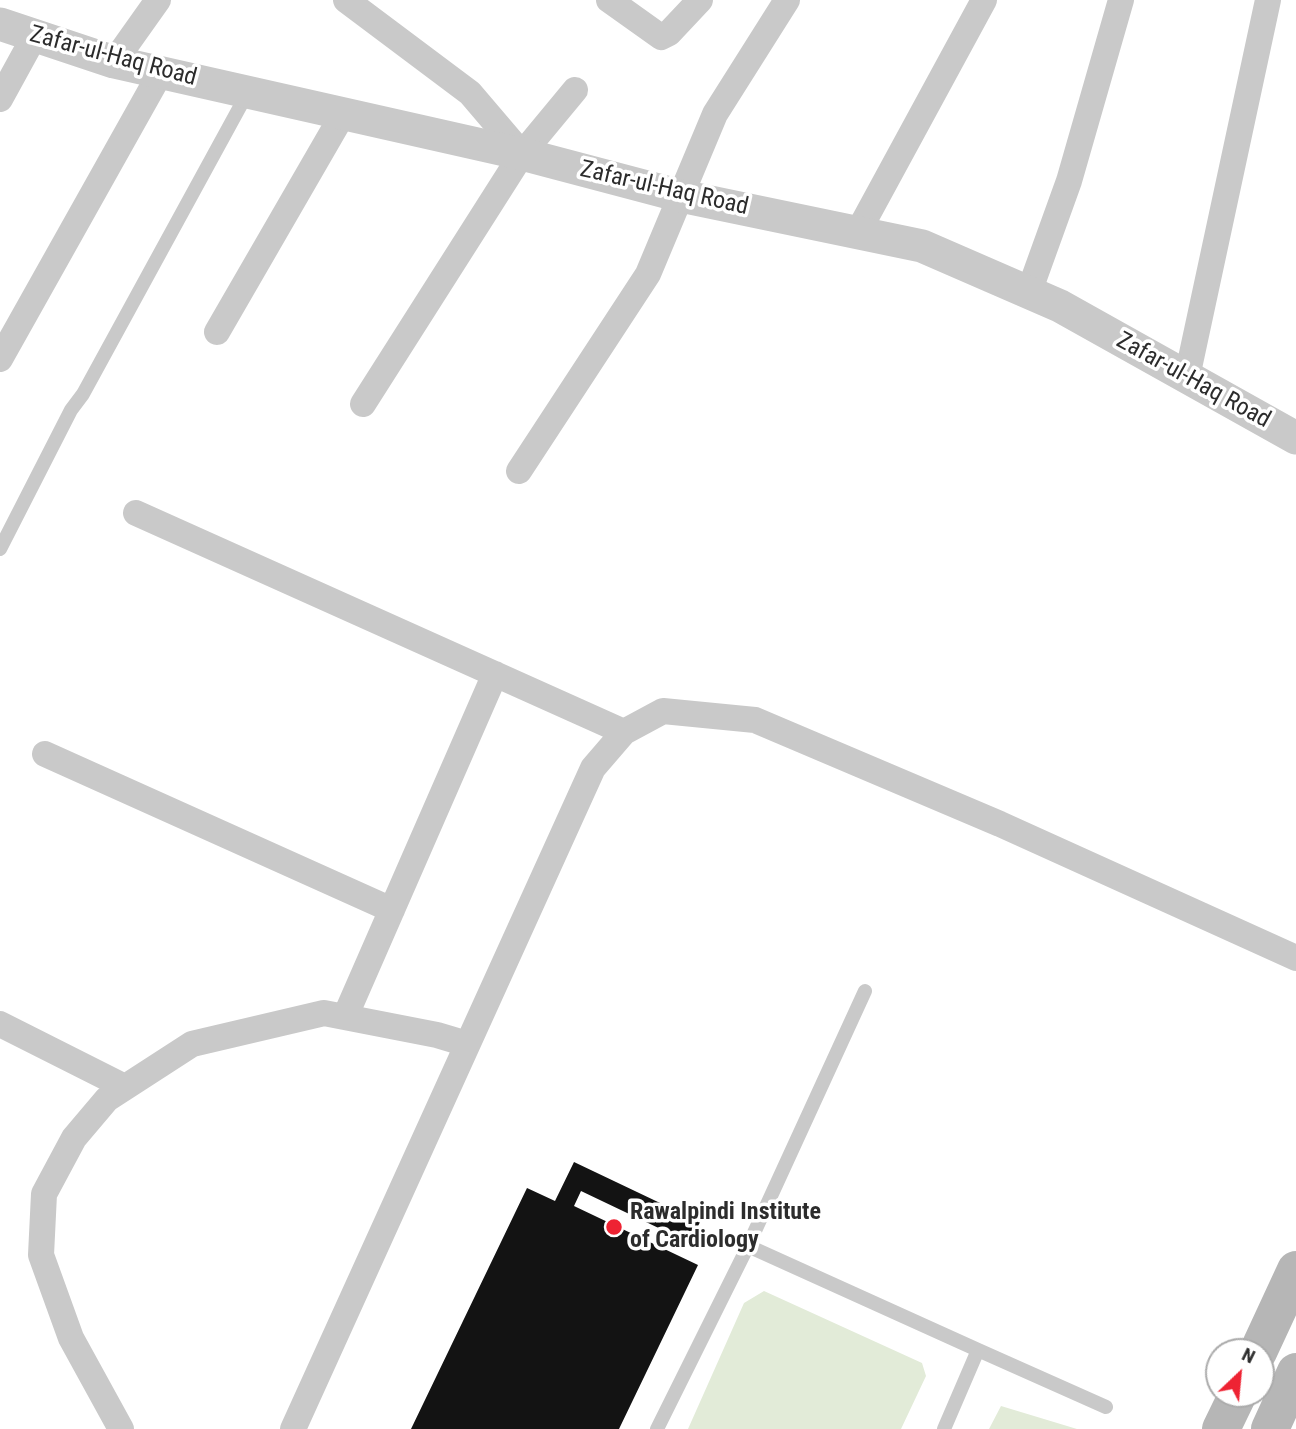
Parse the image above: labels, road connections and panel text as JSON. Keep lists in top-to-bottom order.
{
  "streets": {
    "street": ["Zafar-ul-Haq Road"]
  },
  "places": ["Rawalpindi Institute of Cardiology"],
  "north": "top right"
}
